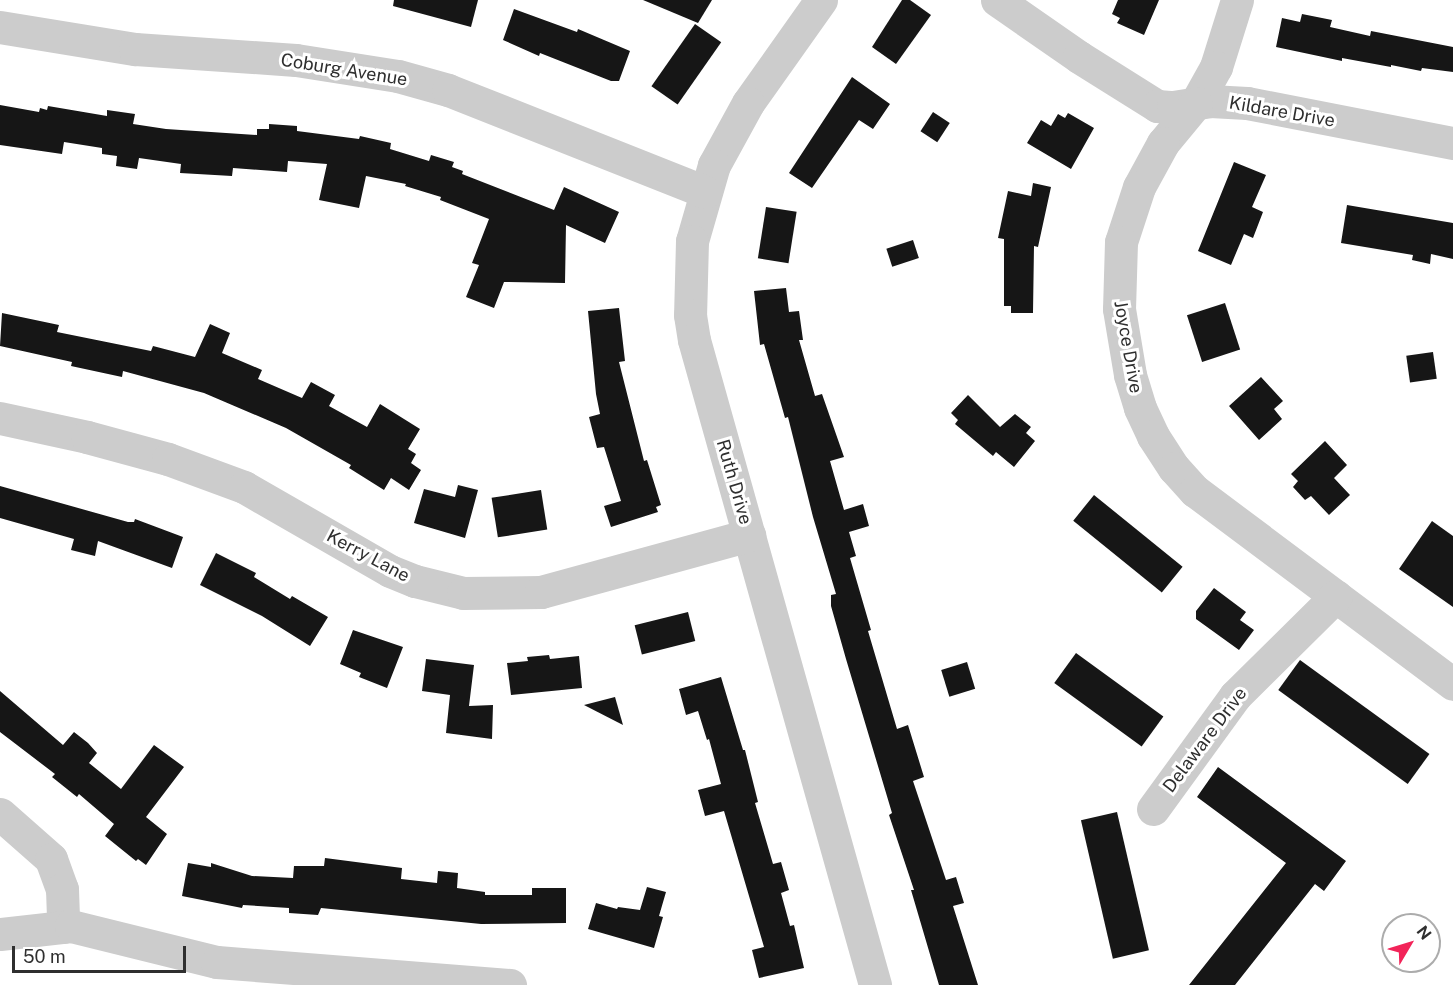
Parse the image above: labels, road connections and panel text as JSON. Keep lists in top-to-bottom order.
{
  "streets": {
    "street": [
      "Coburg Avenue",
      "Kildare Drive",
      "Joyce Drive",
      "Ruth Drive",
      "Kerry Lane",
      "Delaware Drive"
    ]
  },
  "crossings": [
    ["Coburg Avenue", "Ruth Drive"],
    ["Kildare Drive", "Joyce Drive"],
    ["Joyce Drive", "Delaware Drive"],
    ["Ruth Drive", "Kerry Lane"]
  ],
  "scale_bar": "50 m",
  "north": "top right"
}
